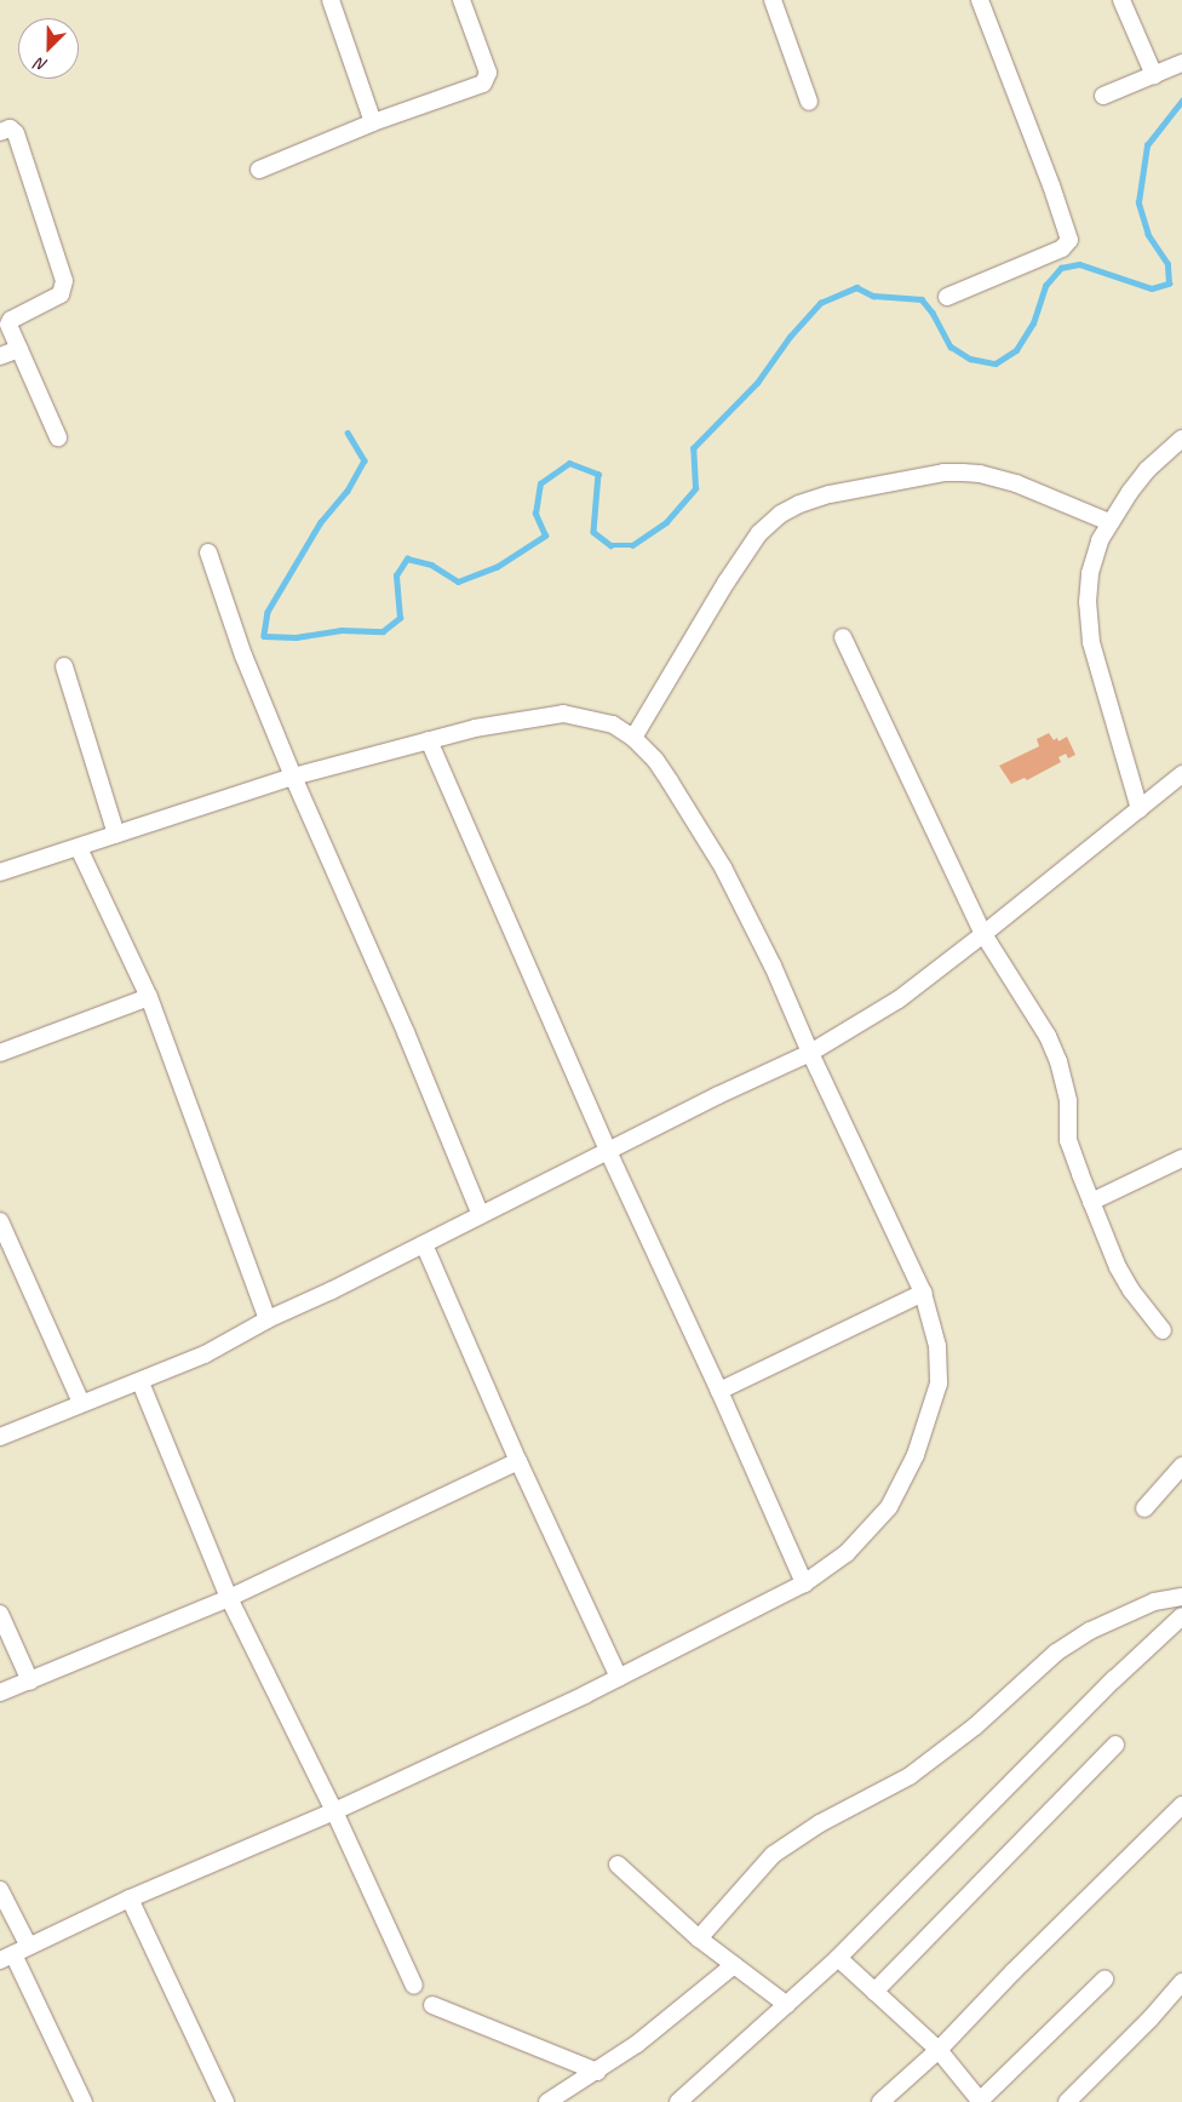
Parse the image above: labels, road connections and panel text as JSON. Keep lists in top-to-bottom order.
{
  "north": "bottom left"
}
